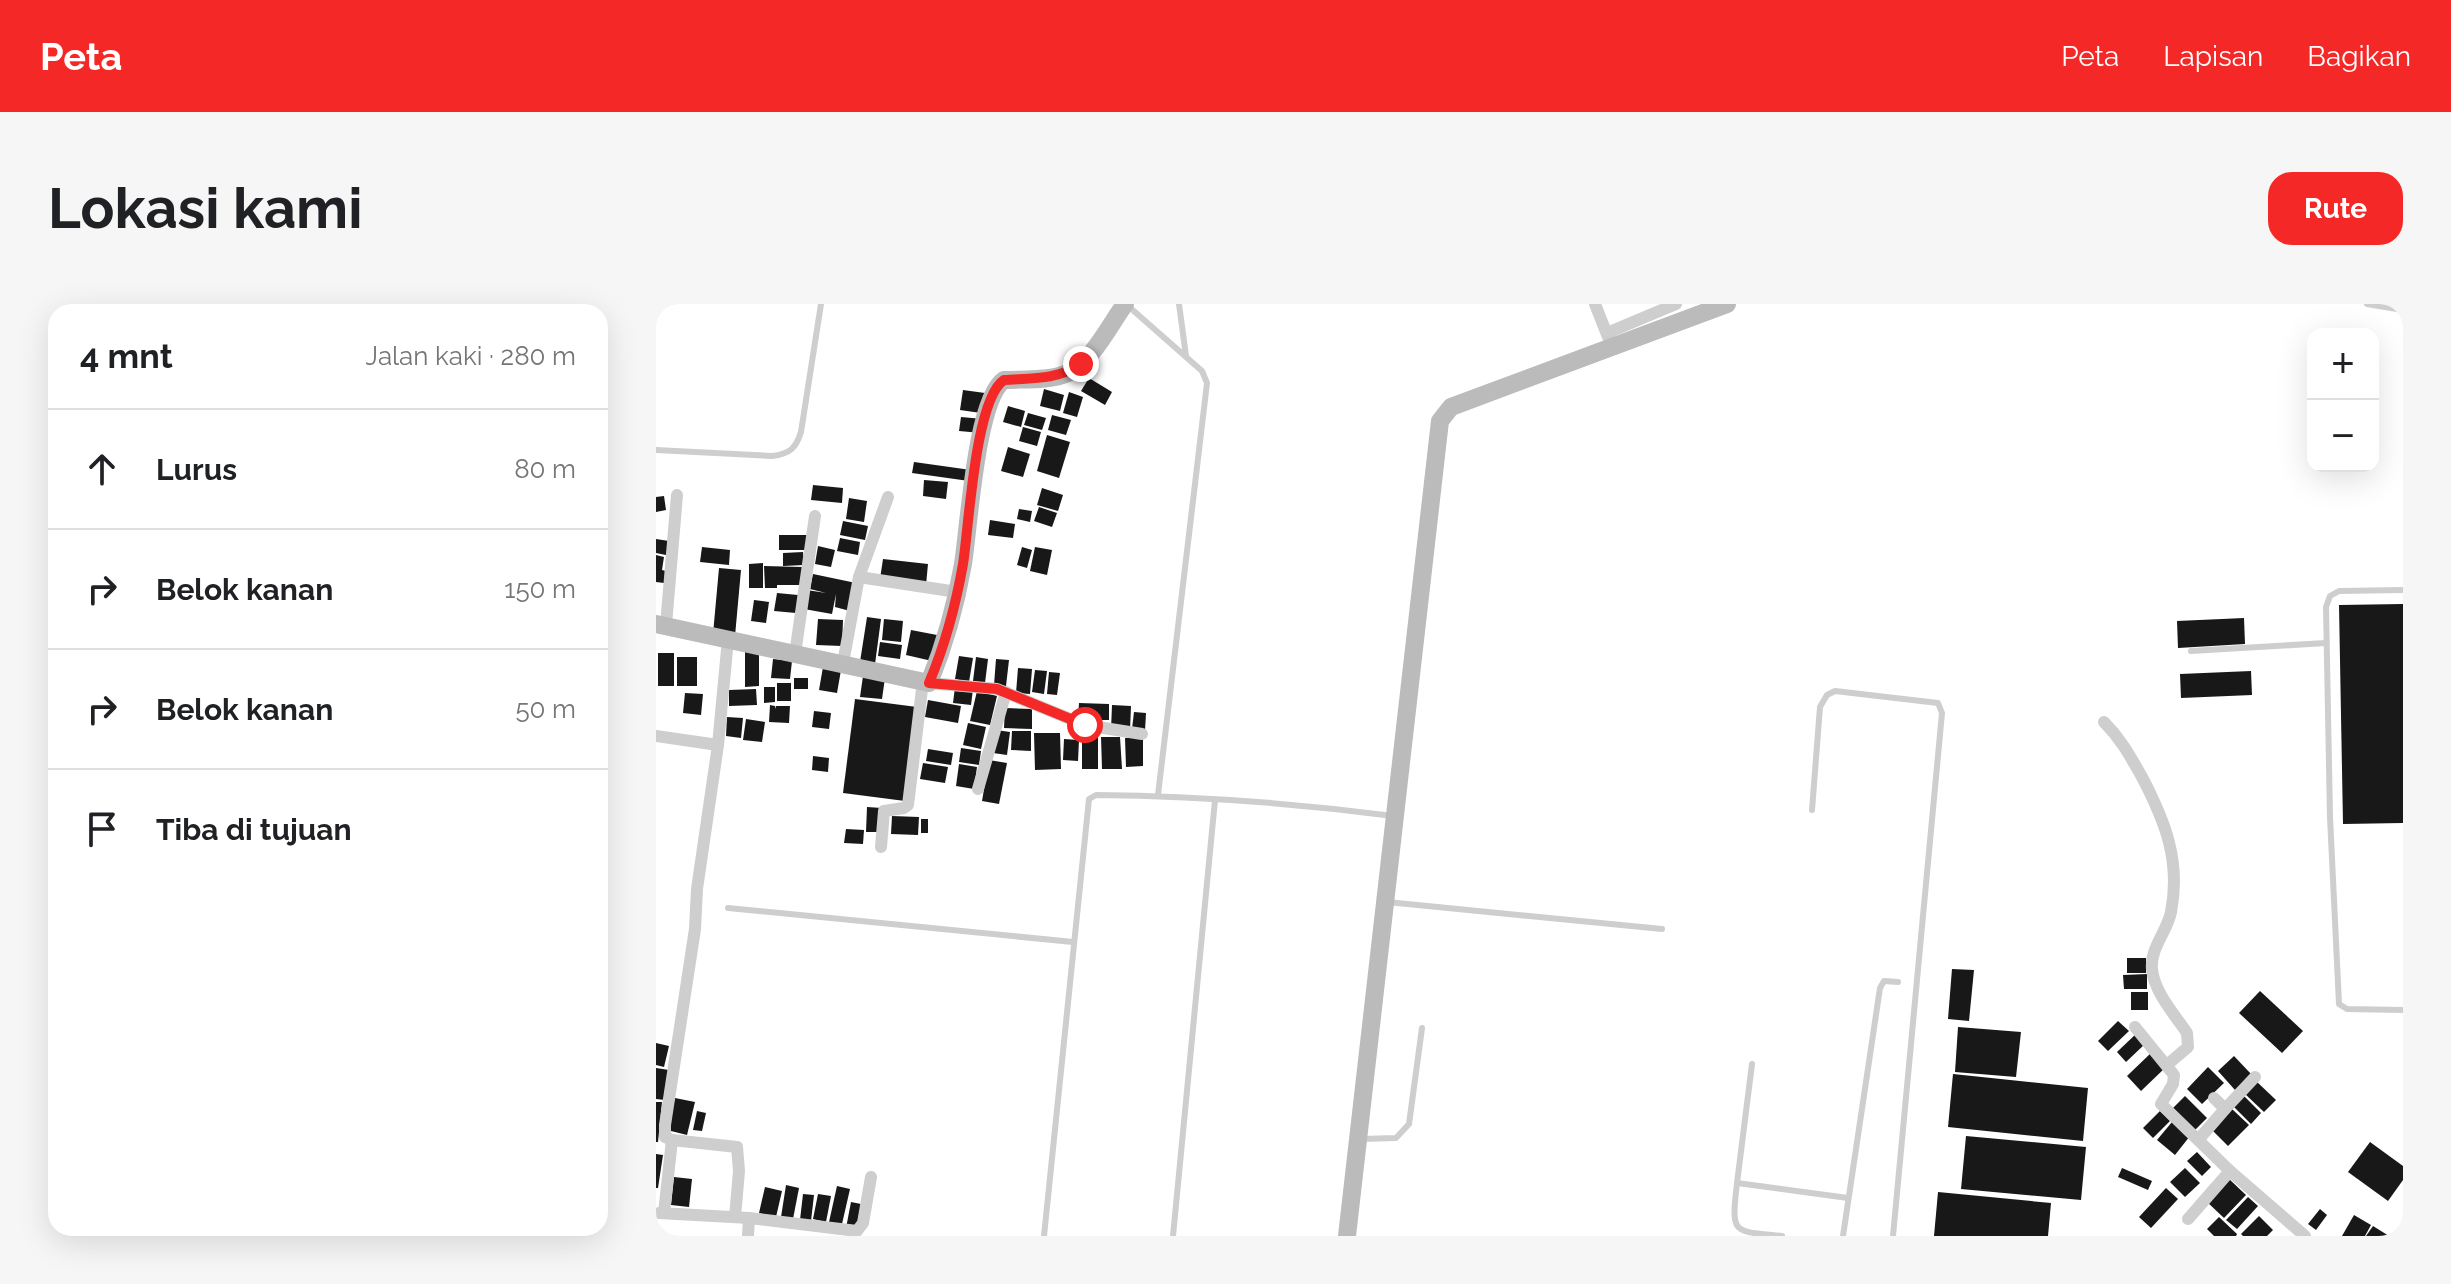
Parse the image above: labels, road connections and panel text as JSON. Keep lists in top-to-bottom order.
{
  "page": {
    "header": "Peta",
    "nav": ["Peta", "Lapisan", "Bagikan"],
    "buttons": "Rute",
    "title": "Lokasi kami",
    "heading": ["4 mnt", "Jalan kaki · 280 m"],
    "map_buttons": ["+", "−"],
    "list": [
      ["Lurus", "80 m"],
      ["Belok kanan", "150 m"],
      ["Belok kanan", "50 m"],
      "Tiba di tujuan"
    ]
  }
}
